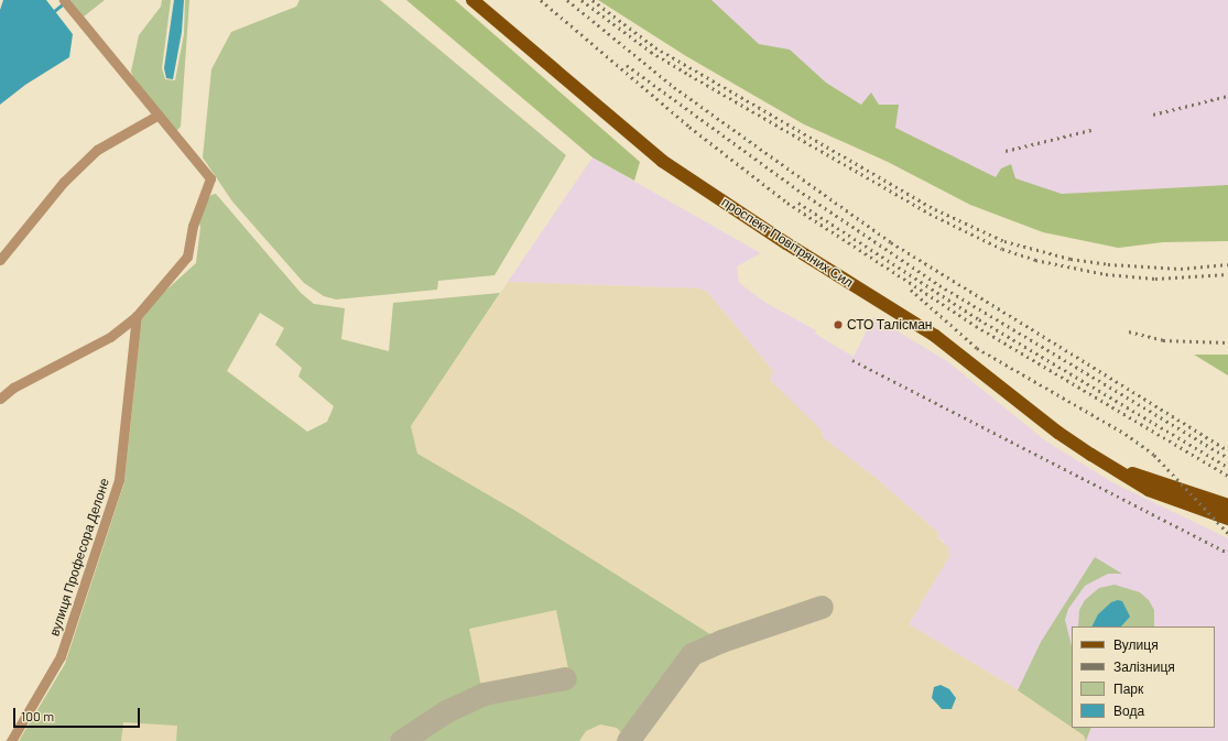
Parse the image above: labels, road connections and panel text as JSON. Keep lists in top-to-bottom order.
{
  "streets": {
    "main road": ["проспект Повітряних Сил"],
    "street": ["вулиця Професора Делоне"]
  },
  "places": ["СТО Талісман"],
  "legend": [
    "Вулиця",
    "Залізниця",
    "Парк",
    "Вода"
  ],
  "scale_bar": "100 m"
}
